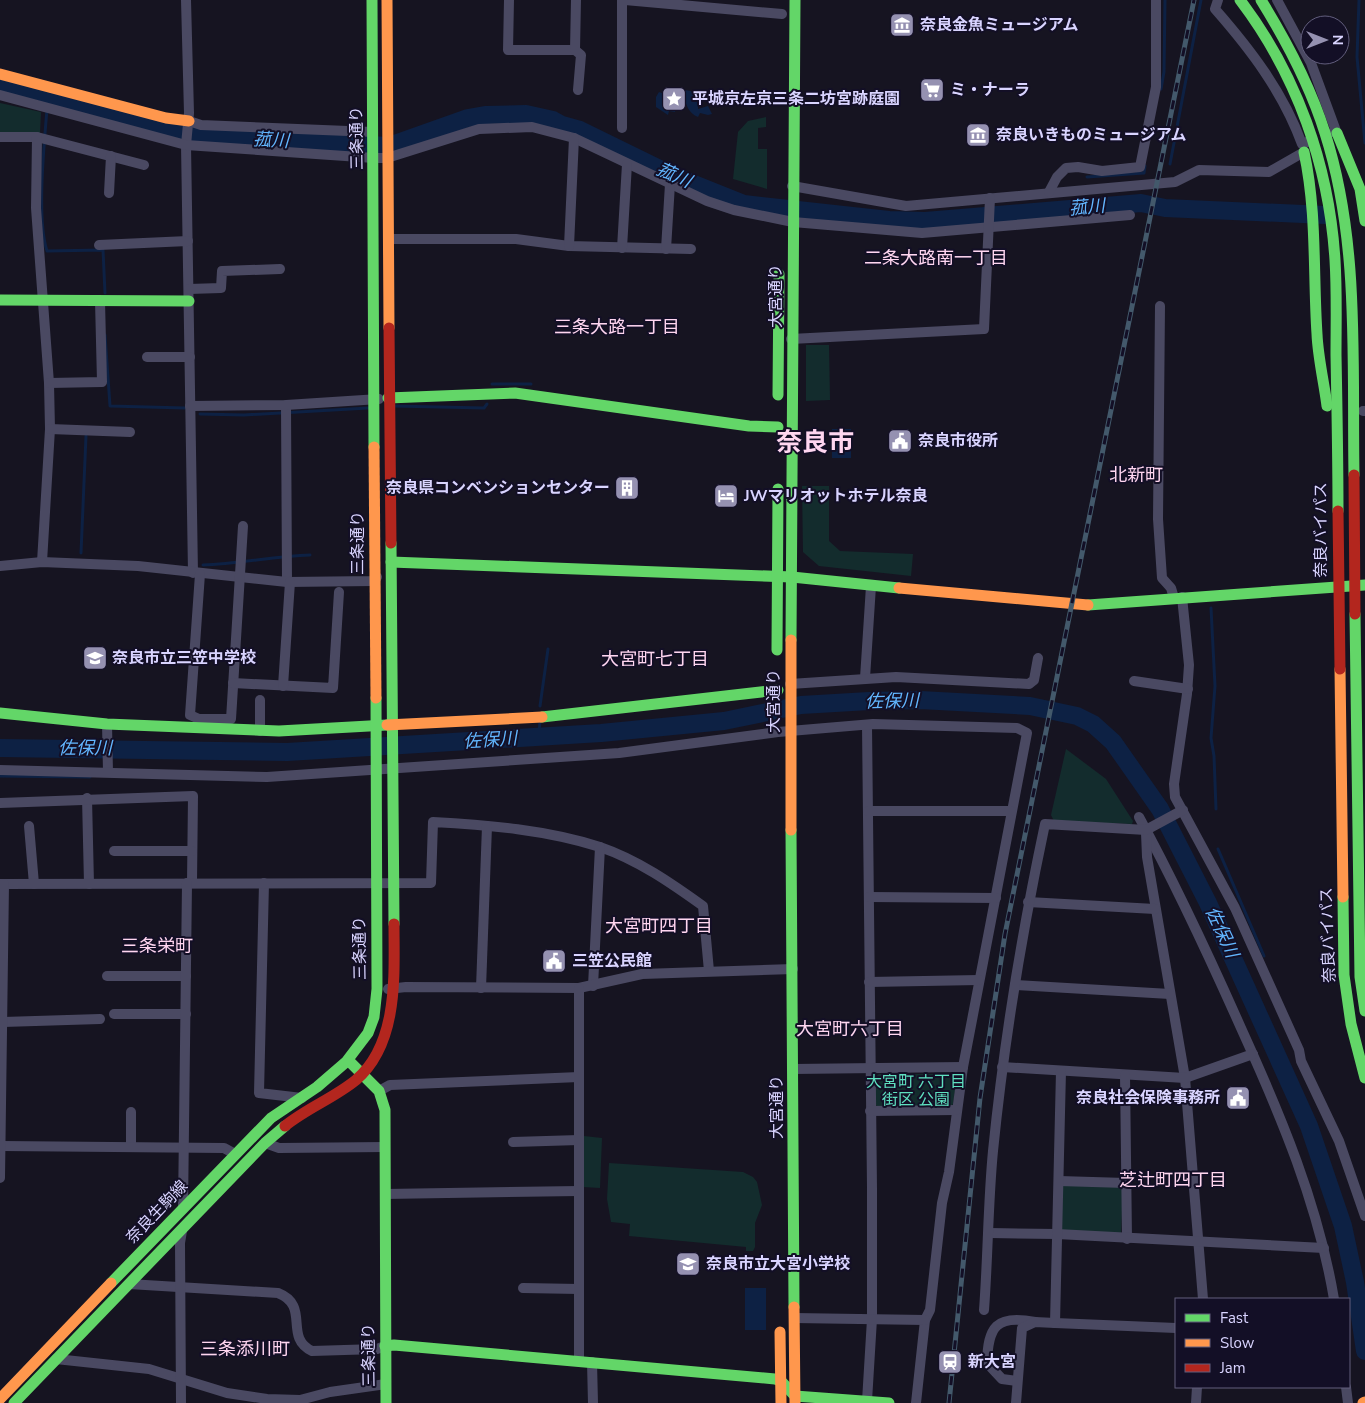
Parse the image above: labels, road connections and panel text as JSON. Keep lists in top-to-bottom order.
{
  "streets": {
    "main road": [
      "三条通り",
      "大宮通り",
      "奈良バイパス",
      "奈良生駒線"
    ]
  },
  "crossings": [
    ["三条通り", "大宮通り"],
    ["三条通り", "奈良生駒線"]
  ],
  "districts": [
    "二条大路南一丁目",
    "三条大路一丁目",
    "奈良市",
    "北新町",
    "大宮町七丁目",
    "大宮町四丁目",
    "三条栄町",
    "大宮町六丁目",
    "芝辻町四丁目",
    "三条添川町"
  ],
  "water": ["菰川", "佐保川"],
  "parks": ["大宮町 六丁目 街区 公園"],
  "places": {
    "museum": ["奈良金魚ミュージアム", "奈良いきものミュージアム"],
    "supermarket": ["ミ・ナーラ"],
    "place": ["平城京左京三条二坊宮跡庭園"],
    "public building": ["奈良市役所", "三笠公民館", "奈良社会保険事務所"],
    "building": ["奈良県コンベンションセンター"],
    "hotel": ["JWマリオットホテル奈良"],
    "school or university": ["奈良市立三笠中学校", "奈良市立大宮小学校"],
    "station": ["新大宮"]
  },
  "legend": ["Fast", "Slow", "Jam"],
  "north": "right"
}
